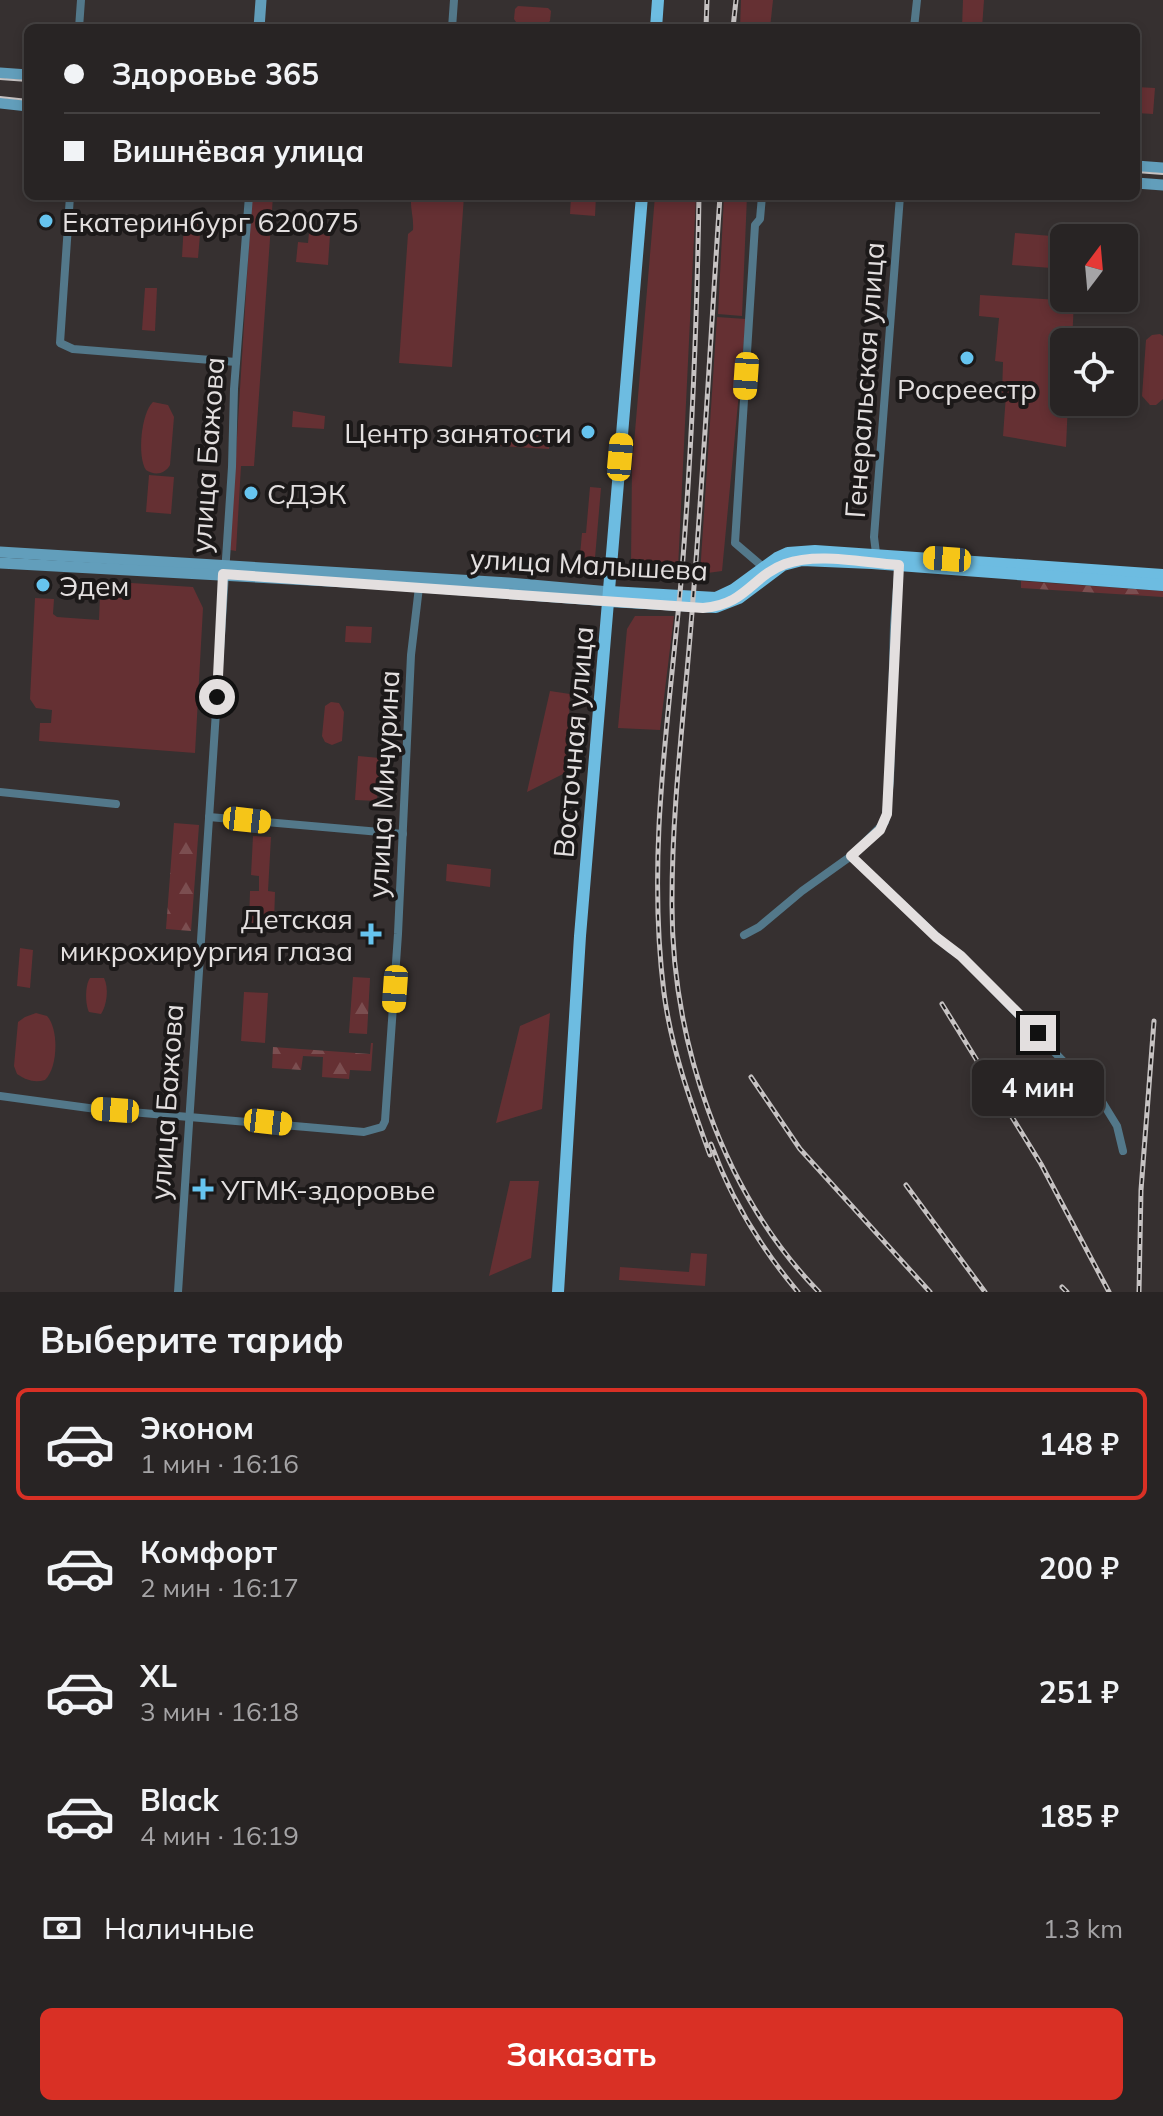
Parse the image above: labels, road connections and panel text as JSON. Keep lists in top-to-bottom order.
{
  "streets": {
    "main road": ["улица Малышева", "Восточная улица"],
    "street": ["Генеральская улица", "улица Бажова", "улица Мичурина"]
  },
  "crossings": [
    ["Генеральская улица", "улица Малышева"],
    ["улица Бажова", "улица Малышева"],
    ["улица Бажова", "улица Мичурина"],
    ["улица Малышева", "Восточная улица"],
    ["улица Малышева", "улица Мичурина"]
  ],
  "places": {
    "other": [
      "Екатеринбург 620075",
      "Росреестр",
      "Центр занятости",
      "СДЭК",
      "Эдем"
    ],
    "health": ["Детская микрохирургия глаза", "УГМК-здоровье"]
  },
  "north": "top",
  "page": {
    "banner": ["Здоровье 365", "Вишнёвая улица"],
    "bubble": "4 мин",
    "heading": "Выберите тариф",
    "list": [
      {
        "name": "Эконом",
        "note": "1 мин · 16:16",
        "value": "148 ₽"
      },
      {
        "name": "Комфорт",
        "note": "2 мин · 16:17",
        "value": "200 ₽"
      },
      {
        "name": "XL",
        "note": "3 мин · 16:18",
        "value": "251 ₽"
      },
      {
        "name": "Black",
        "note": "4 мин · 16:19",
        "value": "185 ₽"
      }
    ],
    "pay": ["Наличные", "1.3 km"],
    "buttons": "Заказать"
  }
}
